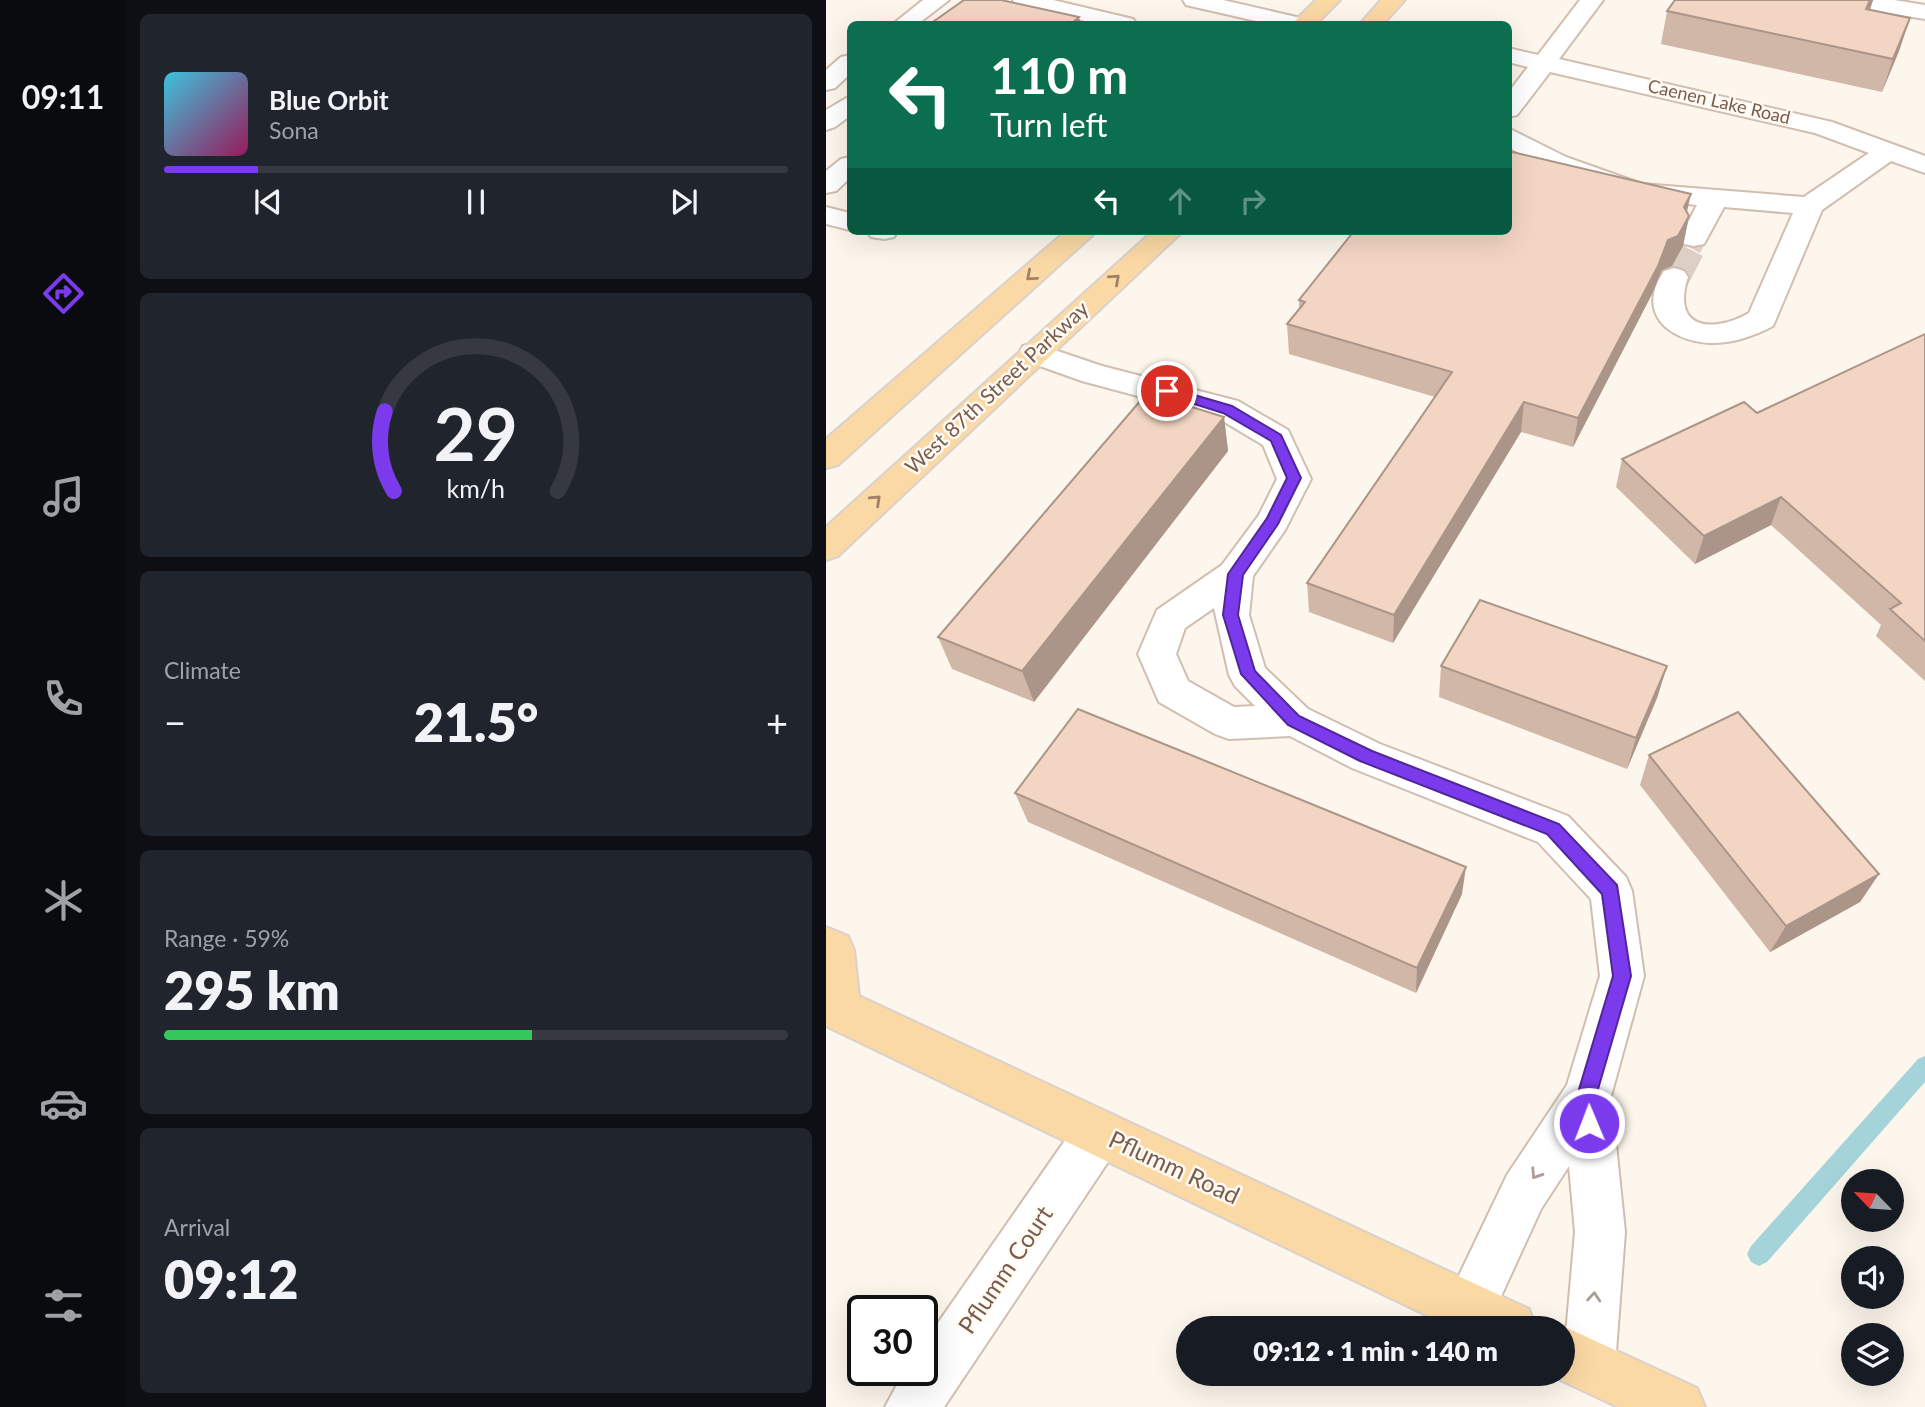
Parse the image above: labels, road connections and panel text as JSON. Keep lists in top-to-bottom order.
{
  "streets": {
    "main road": ["West 87th Street Parkway", "Pflumm Road"],
    "street": ["Caenen Lake Road", "Pflumm Court"]
  },
  "crossings": [
    ["Pflumm Road", "Pflumm Court"]
  ],
  "north": "top left",
  "page": {
    "tabs": "09:11",
    "turn": ["110 m", "Turn left"],
    "song": ["Blue Orbit", "Sona"],
    "tile": [
      "Climate",
      ["Range · 59%", "295 km"],
      ["Arrival", "09:12"]
    ],
    "heat": ["−", "21.5°", "+"],
    "limit": "30",
    "trip": "09:12 · 1 min · 140 m",
    "gauge": ["29", "km/h"]
  }
}
